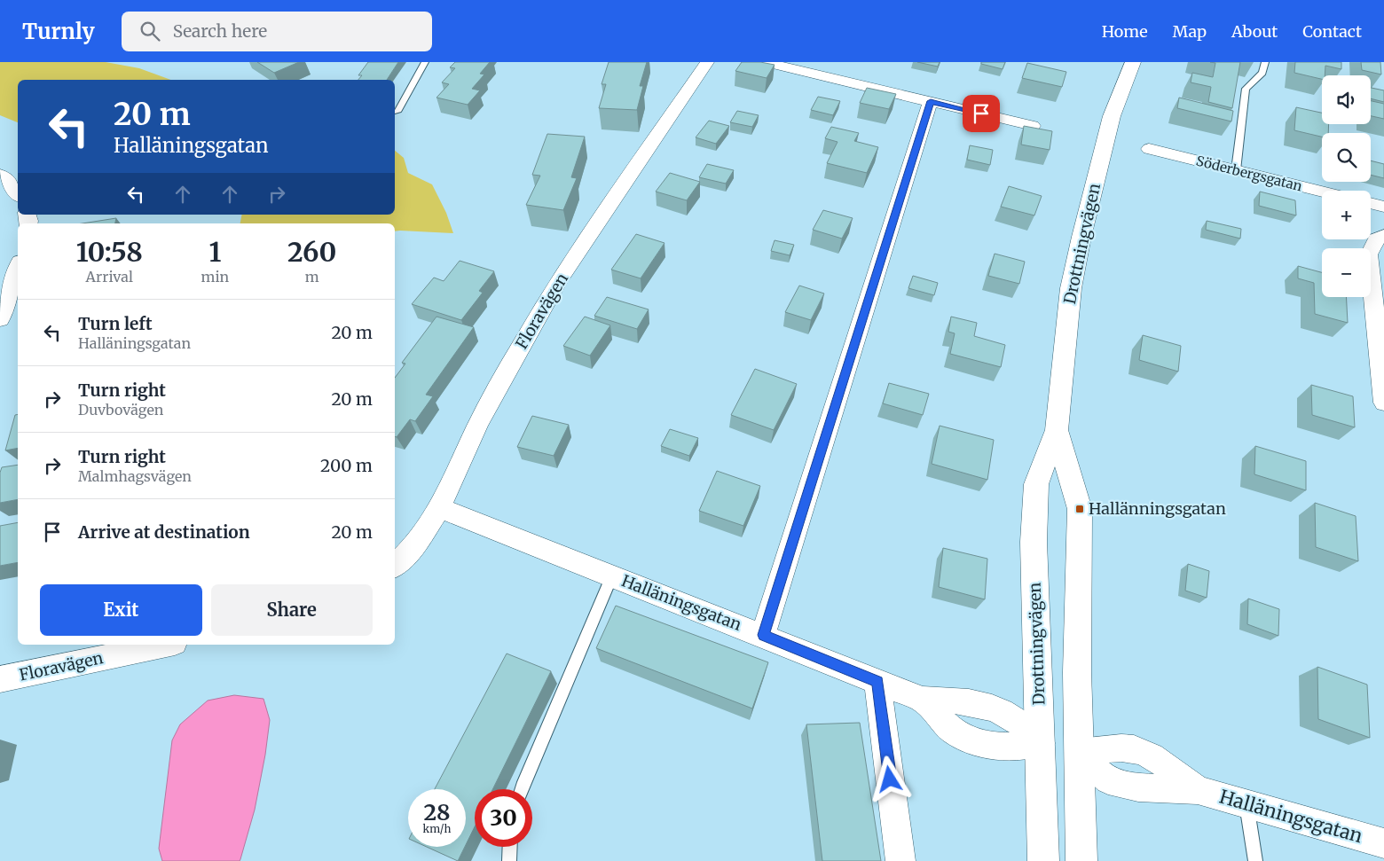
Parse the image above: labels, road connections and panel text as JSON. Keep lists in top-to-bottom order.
{
  "streets": {
    "main road": ["Drottningvägen"],
    "street": ["Söderbergsgatan", "Floravägen", "Halläningsgatan"]
  },
  "crossings": [
    ["Drottningvägen", "Halläningsgatan"],
    ["Floravägen", "Halläningsgatan"]
  ],
  "places": {
    "transit": ["Hallänningsgatan"]
  },
  "page": {
    "header": "Turnly",
    "search": "Search here",
    "nav": [
      "Home",
      "Map",
      "About",
      "Contact"
    ],
    "map_buttons": ["+", "−"],
    "turn": ["20 m", "Halläningsgatan"],
    "eta": [
      "10:58",
      "Arrival",
      "1",
      "min",
      "260",
      "m"
    ],
    "list": [
      {
        "name": "Turn left",
        "note": "Halläningsgatan",
        "value": "20 m"
      },
      {
        "name": "Turn right",
        "note": "Duvbovägen",
        "value": "20 m"
      },
      {
        "name": "Turn right",
        "note": "Malmhagsvägen",
        "value": "200 m"
      },
      {
        "name": "Arrive at destination",
        "value": "20 m"
      }
    ],
    "buttons": ["Exit", "Share"],
    "speed": "28 km/h",
    "limit": "30"
  }
}
